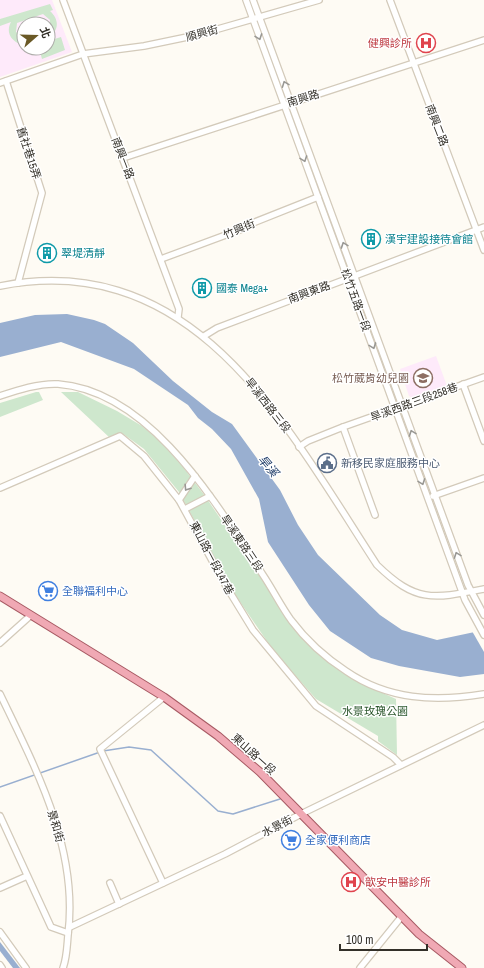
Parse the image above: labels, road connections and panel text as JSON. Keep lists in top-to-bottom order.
{
  "streets": {
    "main road": ["東山路一段"],
    "street": [
      "順興街",
      "南興路",
      "南興二路",
      "舊社巷15弄",
      "南興一路",
      "竹興街",
      "南興東路",
      "松竹五路一段",
      "旱溪西路三段258巷",
      "旱溪西路三段",
      "旱溪東路三段",
      "東山路一段147巷",
      "景和街",
      "水景街"
    ]
  },
  "crossings": [
    ["順興街", "舊社巷15弄"],
    ["順興街", "南興一路"],
    ["順興街", "松竹五路一段"],
    ["南興路", "南興二路"],
    ["南興路", "南興一路"],
    ["南興路", "松竹五路一段"],
    ["南興二路", "南興東路"],
    ["舊社巷15弄", "旱溪西路三段"],
    ["南興一路", "竹興街"],
    ["南興一路", "旱溪西路三段"],
    ["竹興街", "松竹五路一段"],
    ["南興東路", "松竹五路一段"],
    ["南興東路", "旱溪西路三段"],
    ["松竹五路一段", "旱溪西路三段258巷"],
    ["松竹五路一段", "旱溪西路三段"],
    ["旱溪西路三段258巷", "旱溪西路三段"],
    ["東山路一段147巷", "水景街"],
    ["東山路一段", "水景街"],
    ["景和街", "水景街"]
  ],
  "water": ["旱溪"],
  "parks": ["水景玫瑰公園"],
  "places": {
    "hospital": ["健興診所", "歆安中醫診所"],
    "building": ["漢宇建設接待會館", "翠堤清靜", "國泰 Mega+"],
    "school or university": ["松竹葳肯幼兒園"],
    "public building": ["新移民家庭服務中心"],
    "supermarket": ["全聯福利中心", "全家便利商店"]
  },
  "scale_bar": "100 m",
  "north": "right"
}
